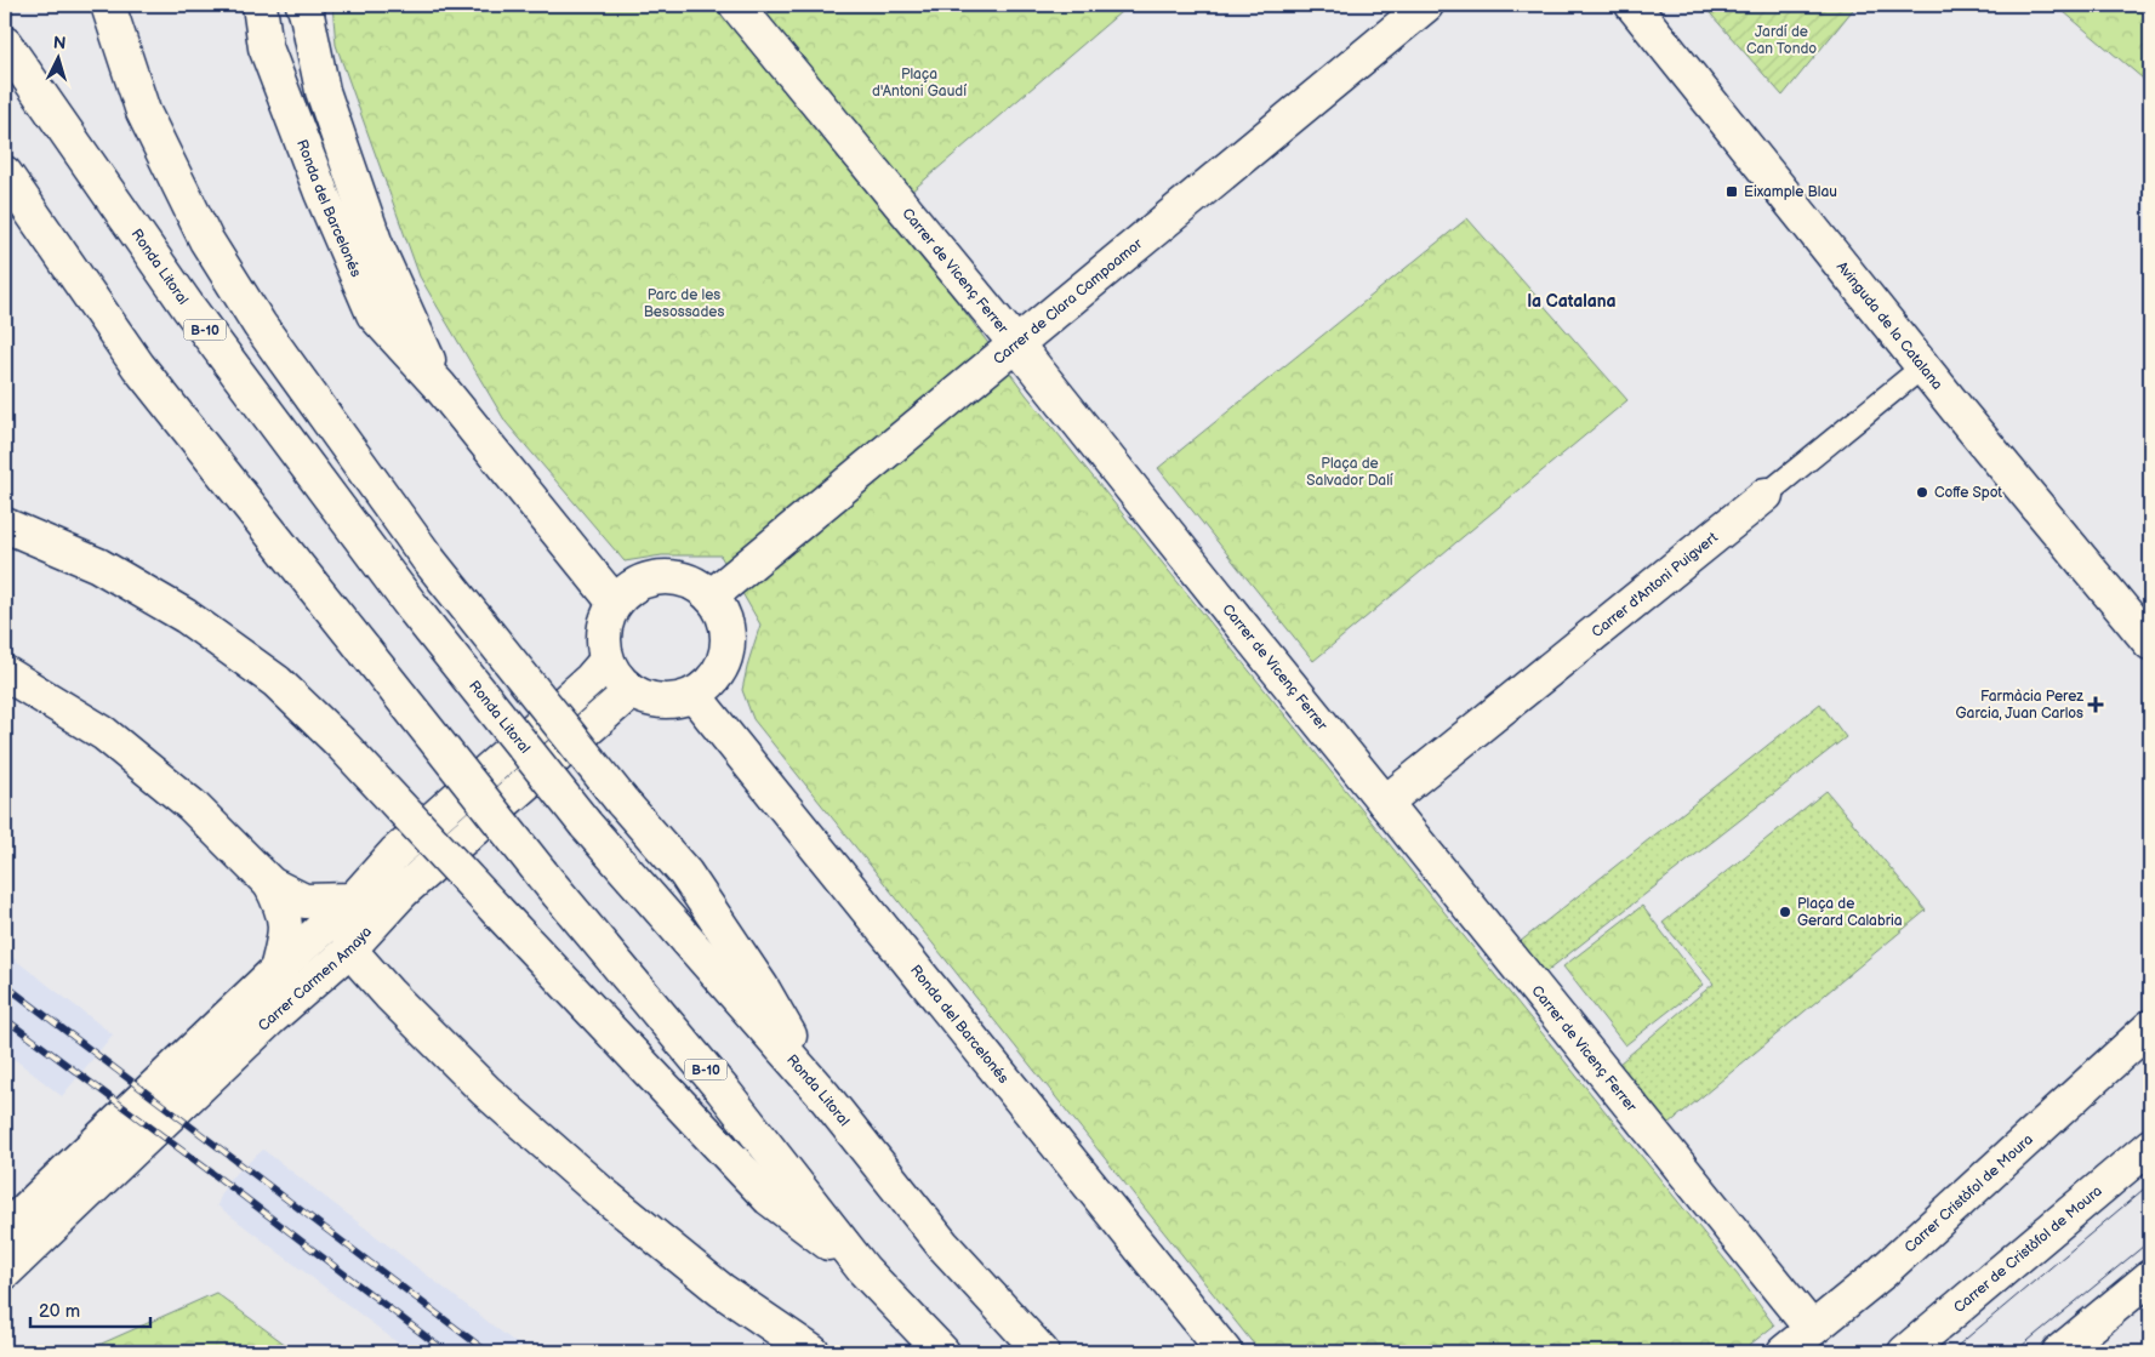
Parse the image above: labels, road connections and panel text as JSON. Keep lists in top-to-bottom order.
{
  "streets": {
    "main road": [
      "Ronda del Barcelonés",
      "Ronda Litoral",
      "Carrer de Vicenç Ferrer",
      "Carrer de Clara Campoamor",
      "Avinguda de la Catalana",
      "B-10",
      "Carrer d'Antoni Puigvert",
      "Carrer Carmen Amaya",
      "Carrer Cristòfol de Moura",
      "Carrer de Cristòfol de Moura"
    ]
  },
  "crossings": [
    ["Ronda del Barcelonés", "Carrer de Clara Campoamor"],
    ["Ronda del Barcelonés", "Carrer Carmen Amaya"],
    ["Carrer de Vicenç Ferrer", "Carrer de Clara Campoamor"],
    ["Carrer de Vicenç Ferrer", "Carrer d'Antoni Puigvert"],
    ["Carrer de Vicenç Ferrer", "Carrer Cristòfol de Moura"],
    ["Carrer de Clara Campoamor", "Carrer Carmen Amaya"],
    ["Avinguda de la Catalana", "Carrer d'Antoni Puigvert"]
  ],
  "districts": ["la Catalana"],
  "parks": [
    "Jardí de Can Tondo",
    "Plaça d'Antoni Gaudí",
    "Parc de les Besossades",
    "Plaça de Salvador Dalí"
  ],
  "places": {
    "transit": ["Eixample Blau"],
    "other": ["Coffe Spot", "Plaça de Gerard Calabria"],
    "health": ["Farmàcia Perez Garcia, Juan Carlos"]
  },
  "scale_bar": "20 m",
  "north": "top"
}
